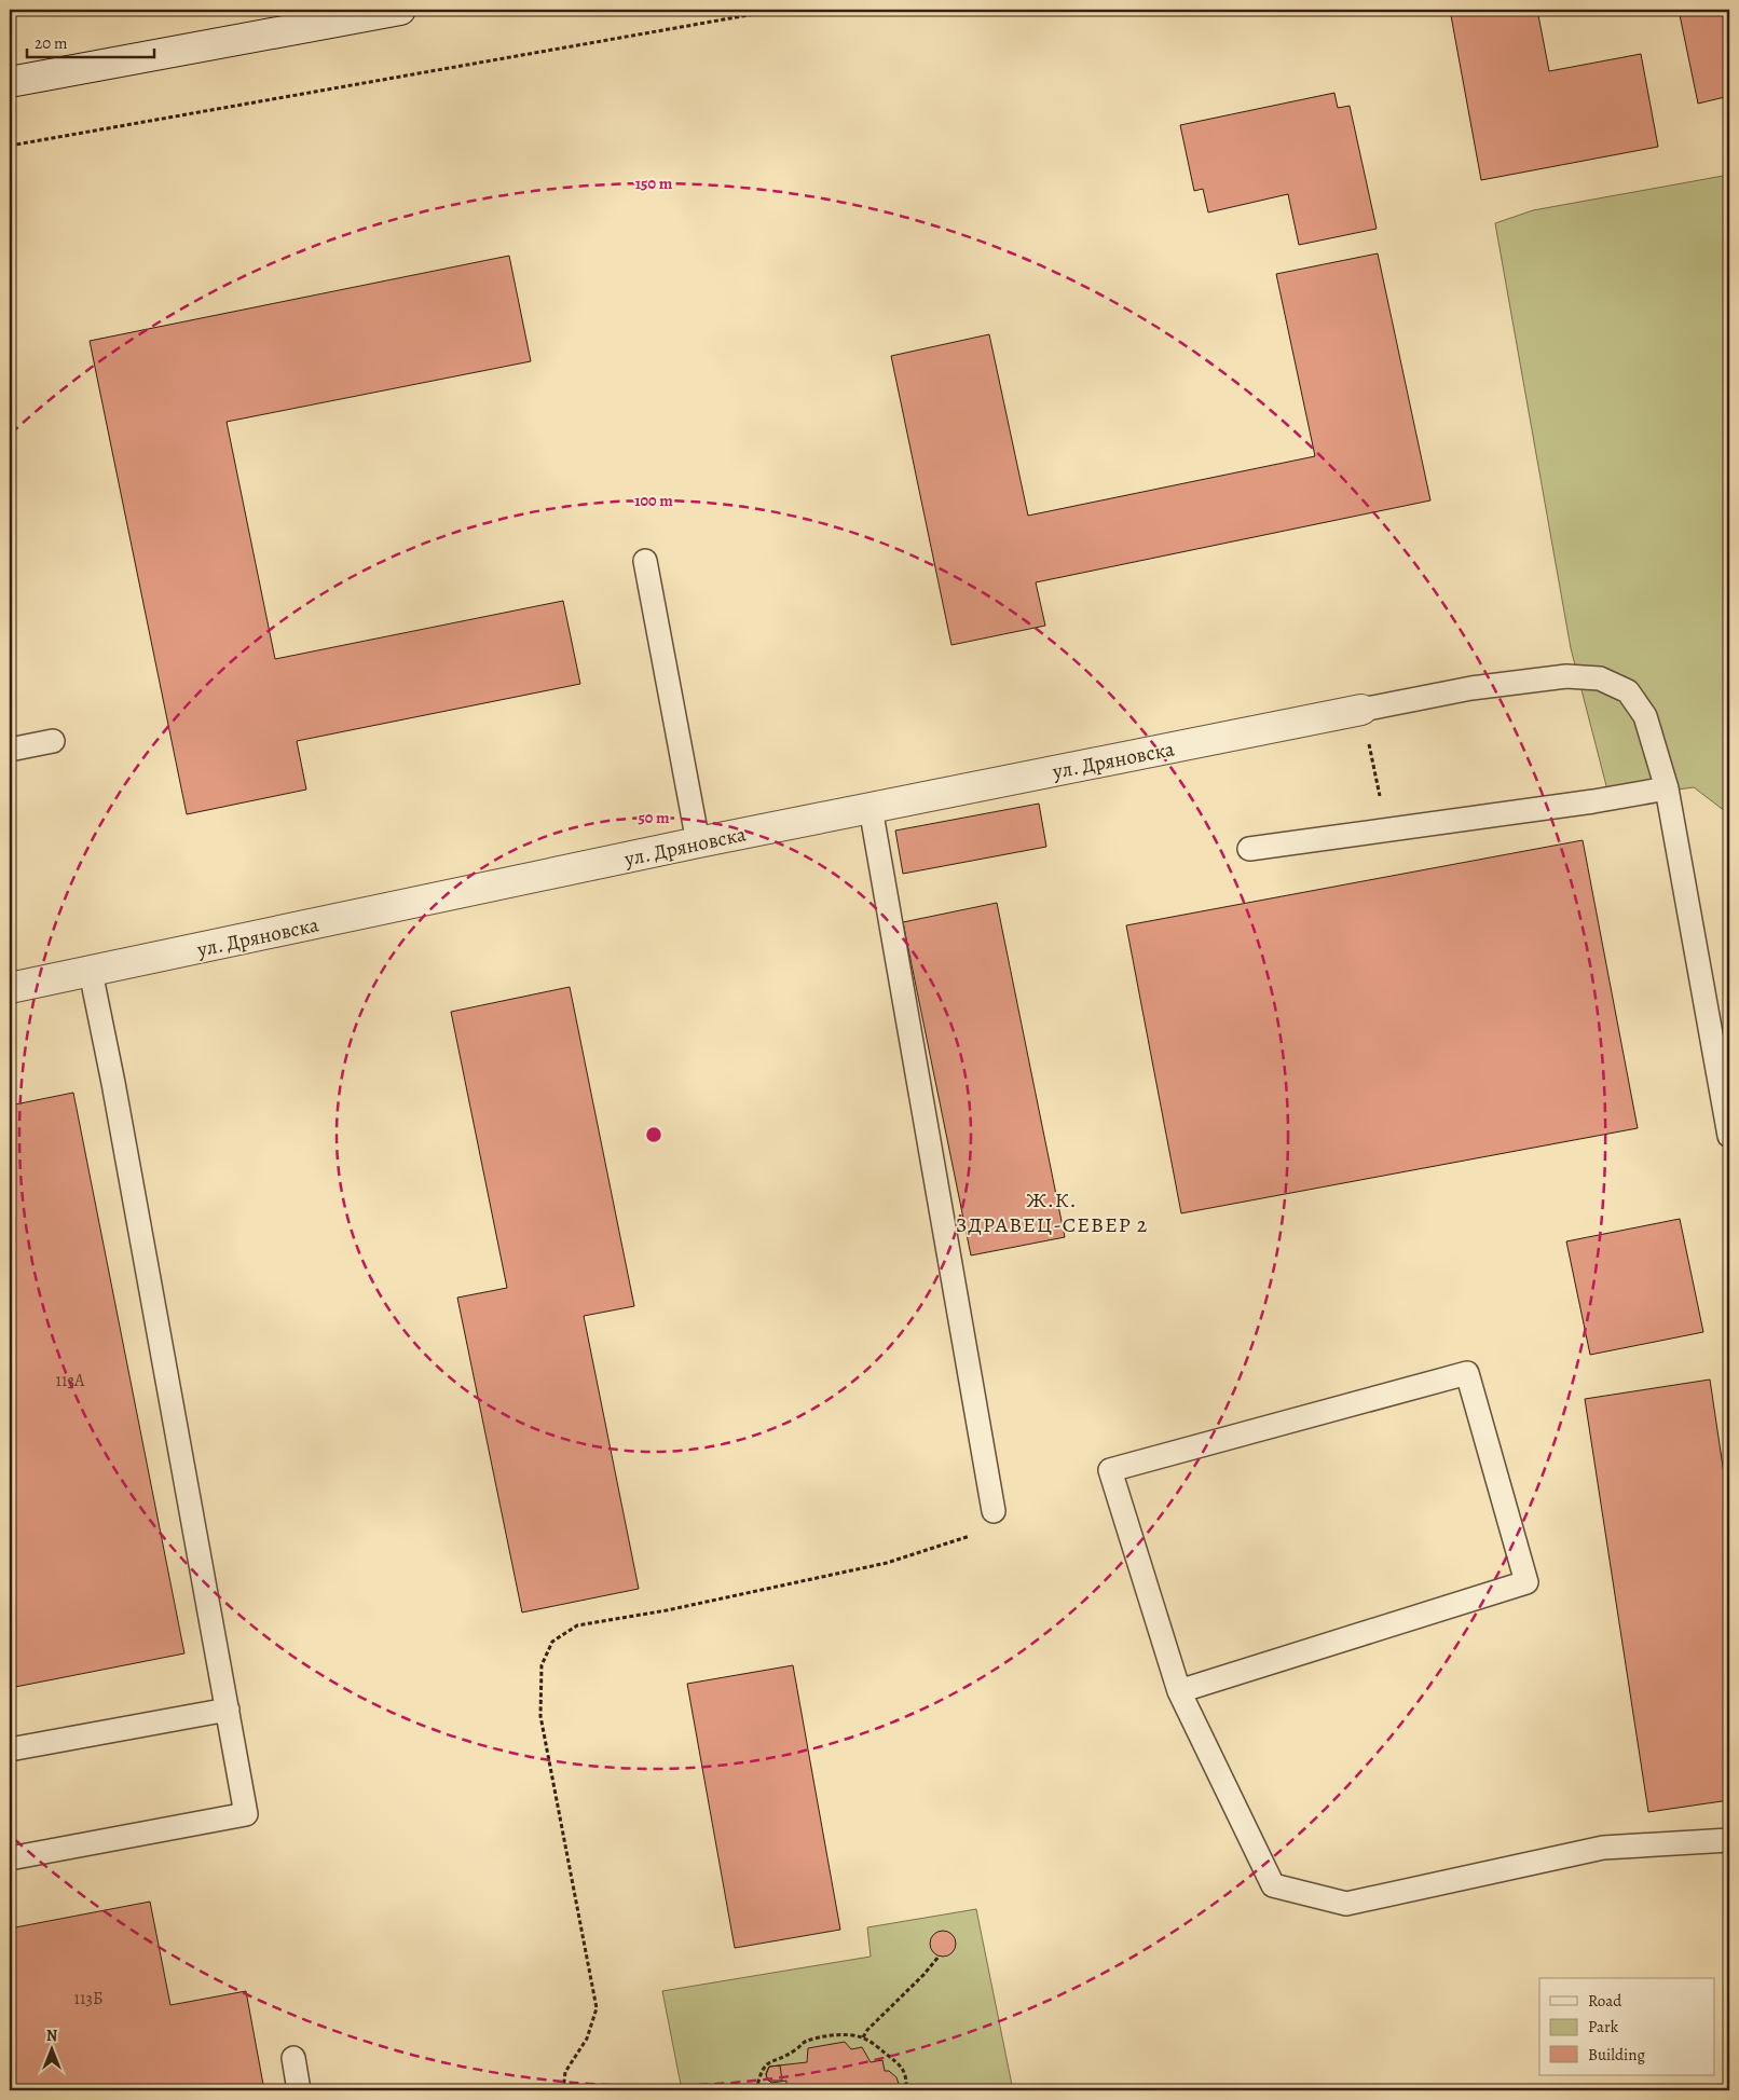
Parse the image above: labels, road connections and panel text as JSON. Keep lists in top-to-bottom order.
{
  "streets": {
    "street": ["ул. Дряновска"]
  },
  "districts": ["Ж.К. ЗДРАВЕЦ-СЕВЕР 2"],
  "house_numbers": ["113A", "113Б"],
  "legend": ["Road", "Park", "Building"],
  "scale_bar": "20 m",
  "north": "top",
  "rings": ["150 m", "100 m", "50 m"]
}
